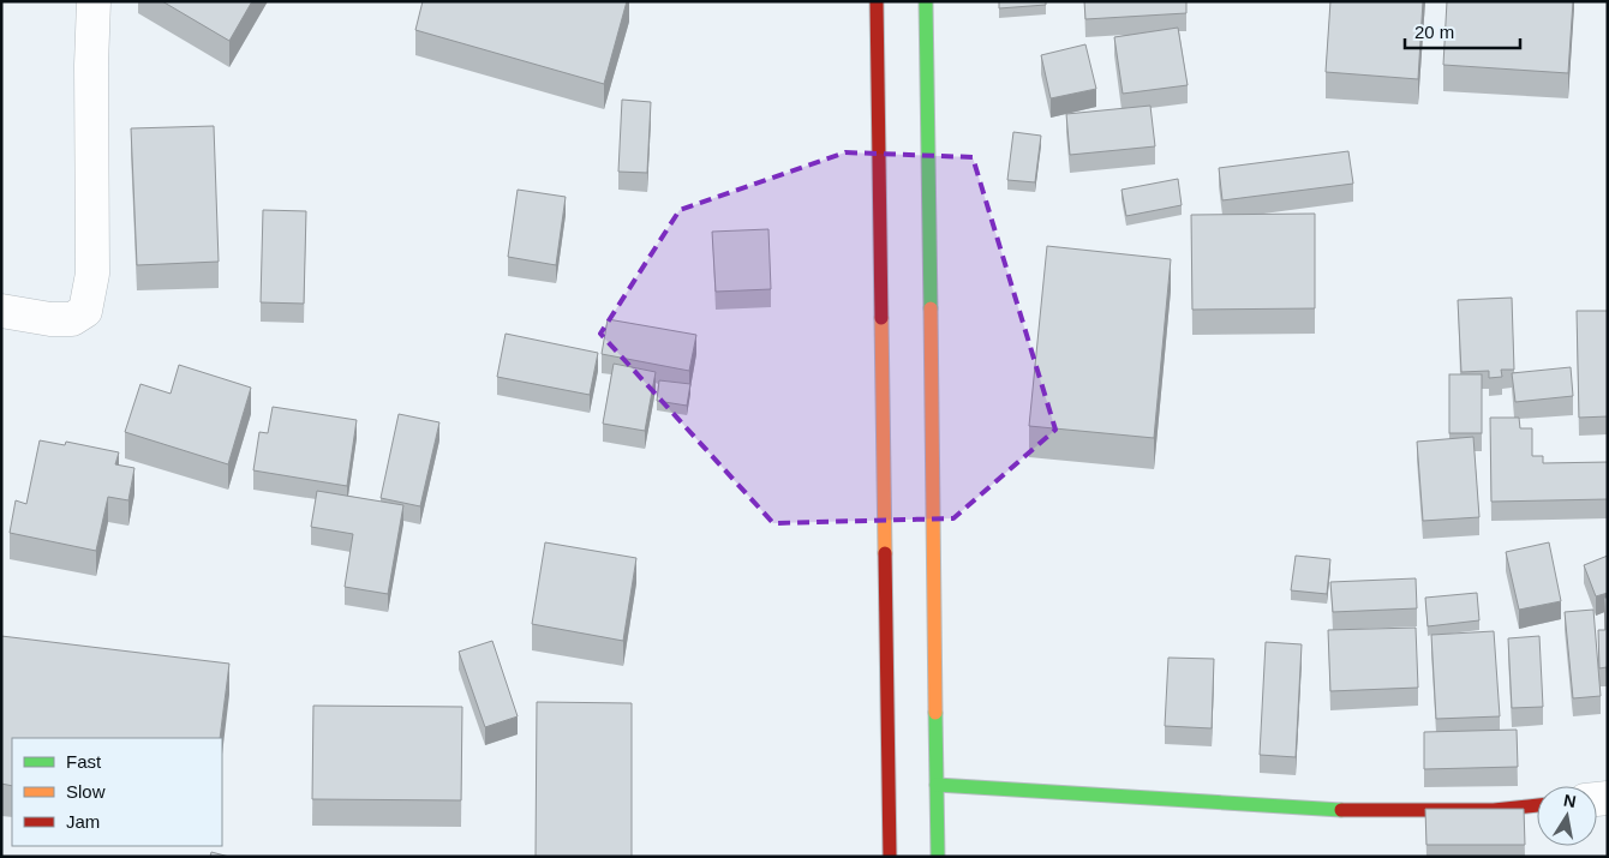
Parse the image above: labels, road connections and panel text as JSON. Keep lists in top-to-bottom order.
{
  "legend": ["Fast", "Slow", "Jam"],
  "scale_bar": "20 m",
  "north": "top"
}
